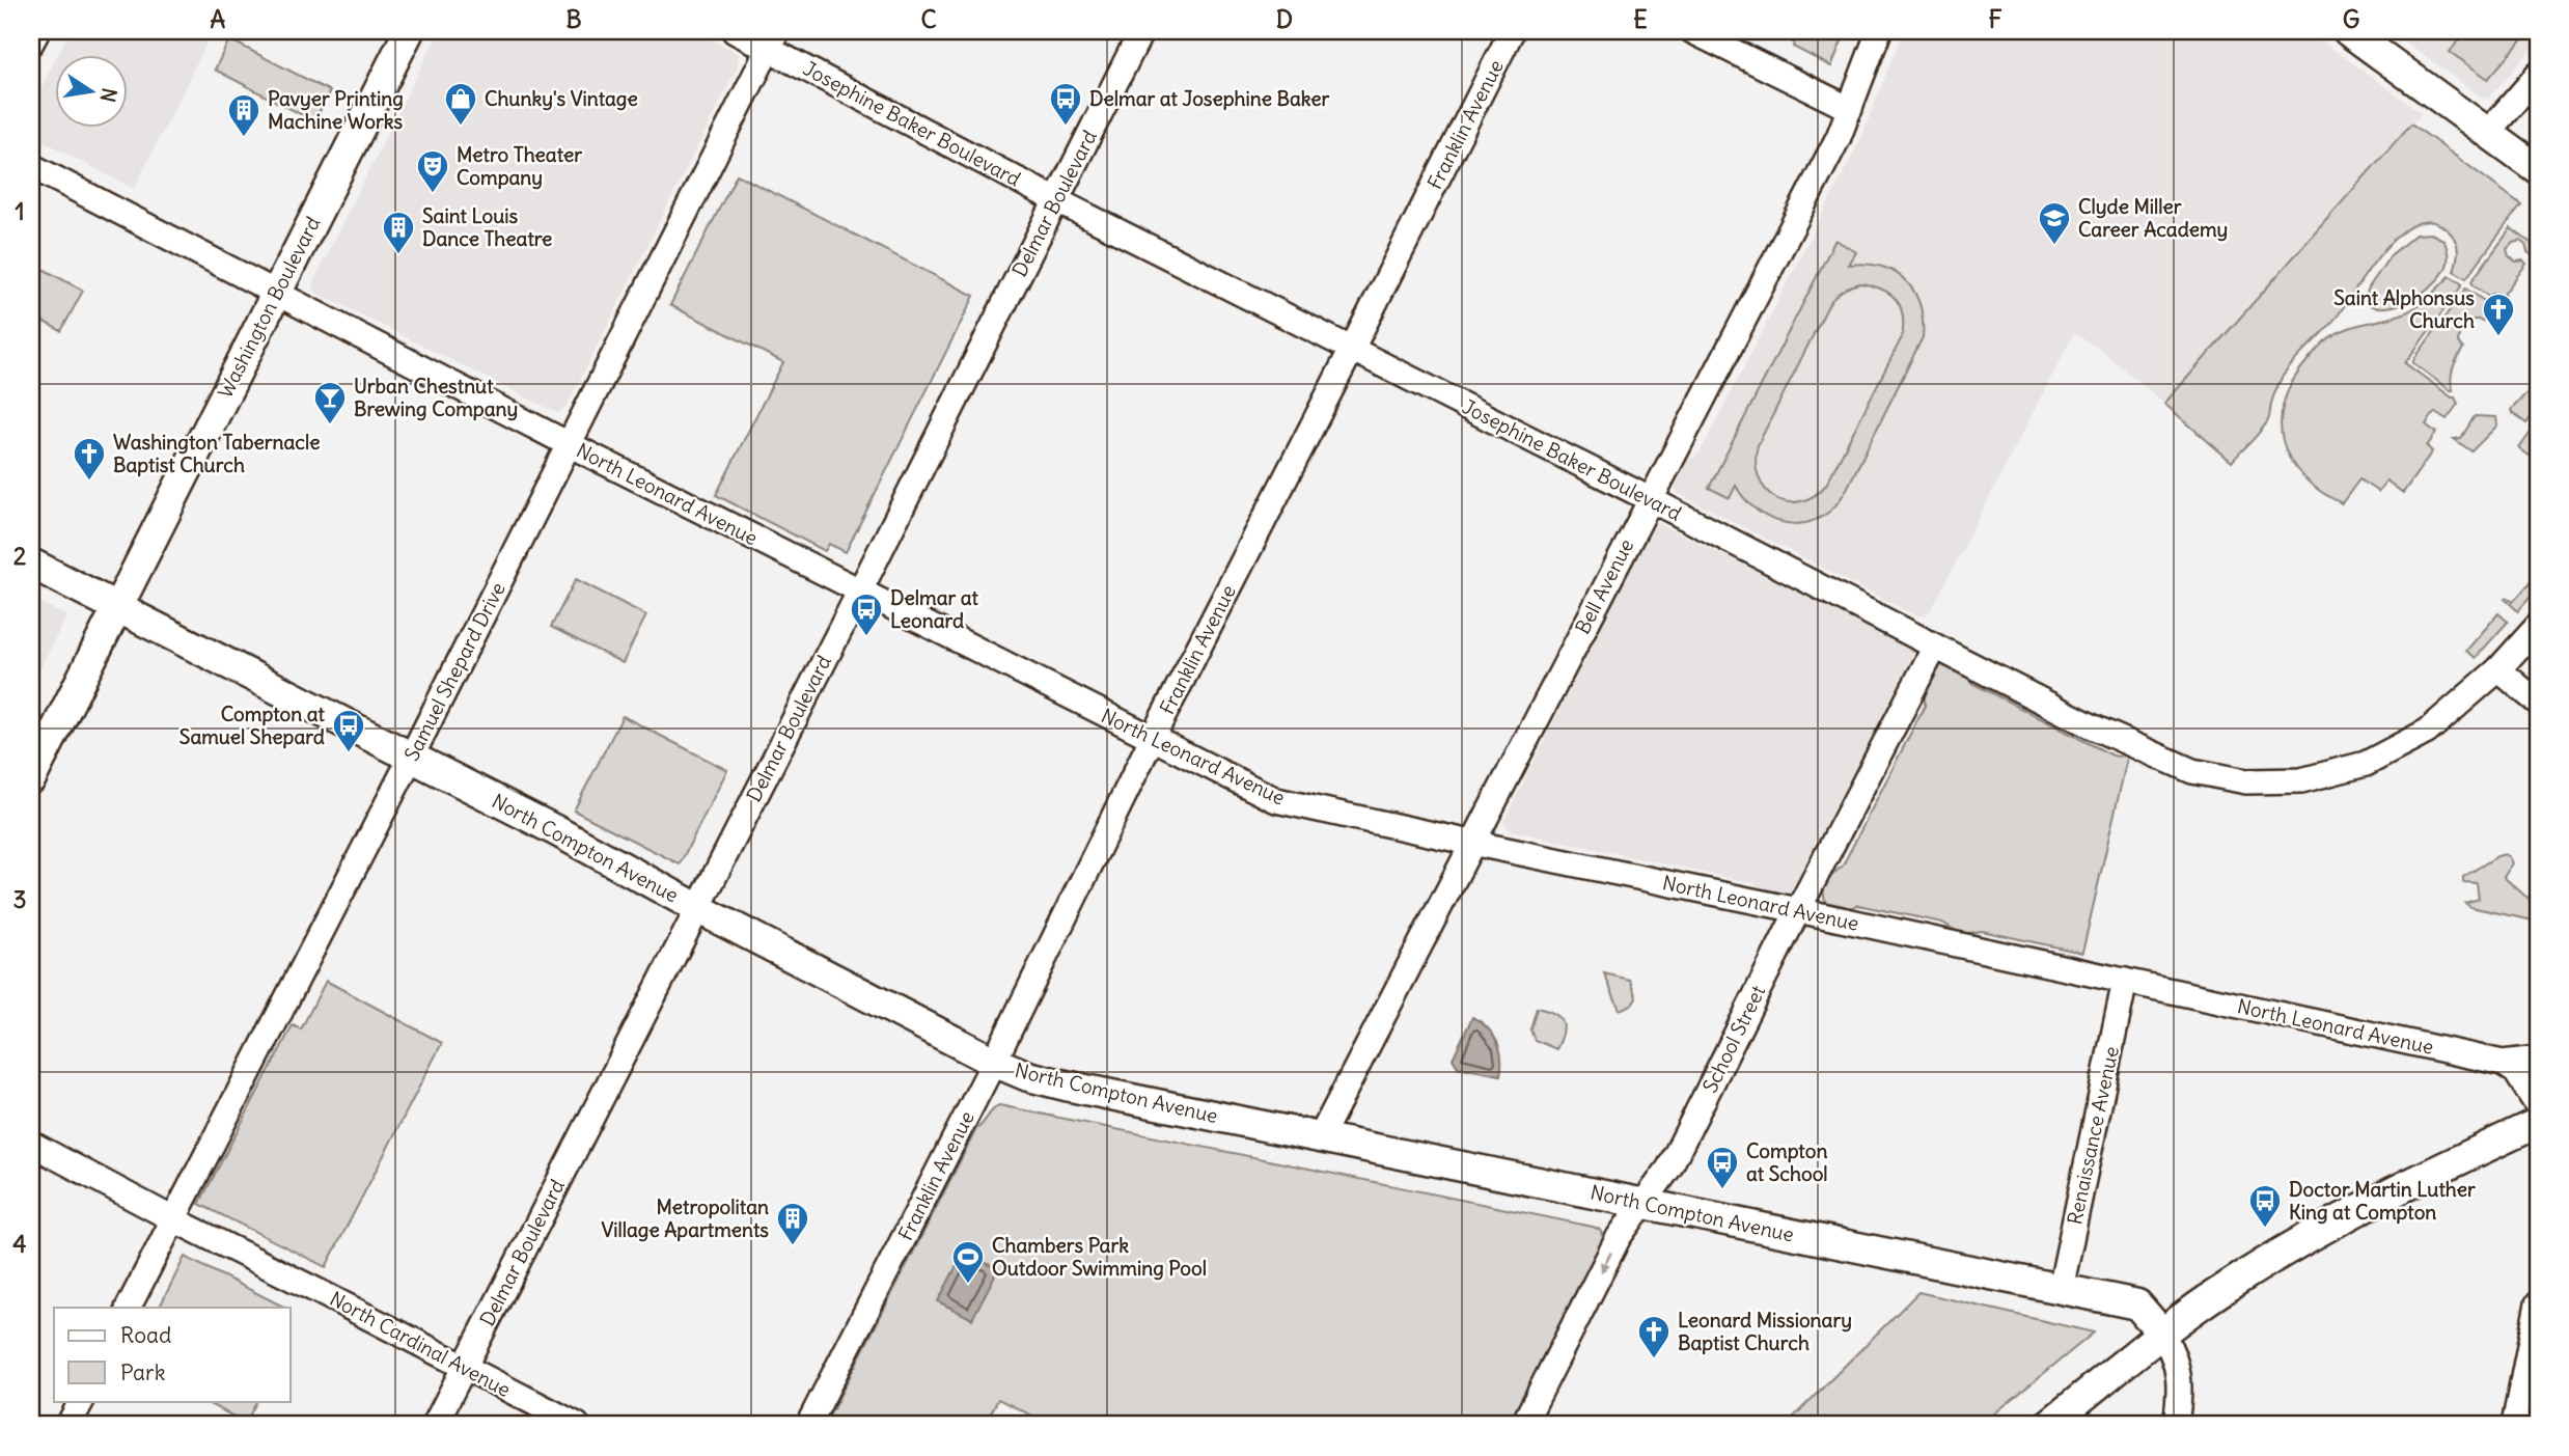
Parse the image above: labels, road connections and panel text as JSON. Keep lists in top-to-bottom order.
{
  "streets": {
    "main road": ["Washington Boulevard", "North Compton Avenue"],
    "street": [
      "Josephine Baker Boulevard",
      "Franklin Avenue",
      "Delmar Boulevard",
      "North Leonard Avenue",
      "Bell Avenue",
      "Samuel Shepard Drive",
      "School Street",
      "Renaissance Avenue",
      "North Cardinal Avenue"
    ]
  },
  "crossings": [
    ["Josephine Baker Boulevard", "Franklin Avenue"],
    ["Josephine Baker Boulevard", "Delmar Boulevard"],
    ["Josephine Baker Boulevard", "Bell Avenue"],
    ["Josephine Baker Boulevard", "Samuel Shepard Drive"],
    ["Josephine Baker Boulevard", "School Street"],
    ["Franklin Avenue", "North Leonard Avenue"],
    ["Franklin Avenue", "North Compton Avenue"],
    ["Delmar Boulevard", "North Leonard Avenue"],
    ["Delmar Boulevard", "North Compton Avenue"],
    ["Delmar Boulevard", "North Cardinal Avenue"],
    ["Washington Boulevard", "North Leonard Avenue"],
    ["Washington Boulevard", "North Compton Avenue"],
    ["North Leonard Avenue", "Bell Avenue"],
    ["North Leonard Avenue", "Samuel Shepard Drive"],
    ["North Leonard Avenue", "School Street"],
    ["North Leonard Avenue", "Renaissance Avenue"],
    ["Bell Avenue", "North Compton Avenue"],
    ["Samuel Shepard Drive", "North Compton Avenue"],
    ["Samuel Shepard Drive", "North Cardinal Avenue"],
    ["North Compton Avenue", "School Street"],
    ["North Compton Avenue", "Renaissance Avenue"]
  ],
  "places": {
    "shop": ["Chunky's Vintage"],
    "bus stop": [
      "Delmar at Josephine Baker",
      "Delmar at Leonard",
      "Compton at Samuel Shepard",
      "Compton at School",
      "Doctor Martin Luther King at Compton"
    ],
    "building": ["Pavyer Printing Machine Works", "Saint Louis Dance Theatre", "Metropolitan Village Apartments"],
    "theatre": ["Metro Theater Company"],
    "school or university": ["Clyde Miller Career Academy"],
    "church": ["Saint Alphonsus Church", "Washington Tabernacle Baptist Church", "Leonard Missionary Baptist Church"],
    "bar": ["Urban Chestnut Brewing Company"],
    "sports": ["Chambers Park Outdoor Swimming Pool"]
  },
  "legend": ["Road", "Park"],
  "north": "right",
  "grid": {
    "columns": [
      "A",
      "B",
      "C",
      "D",
      "E",
      "F",
      "G"
    ],
    "rows": [
      "1",
      "2",
      "3",
      "4"
    ]
  }
}
